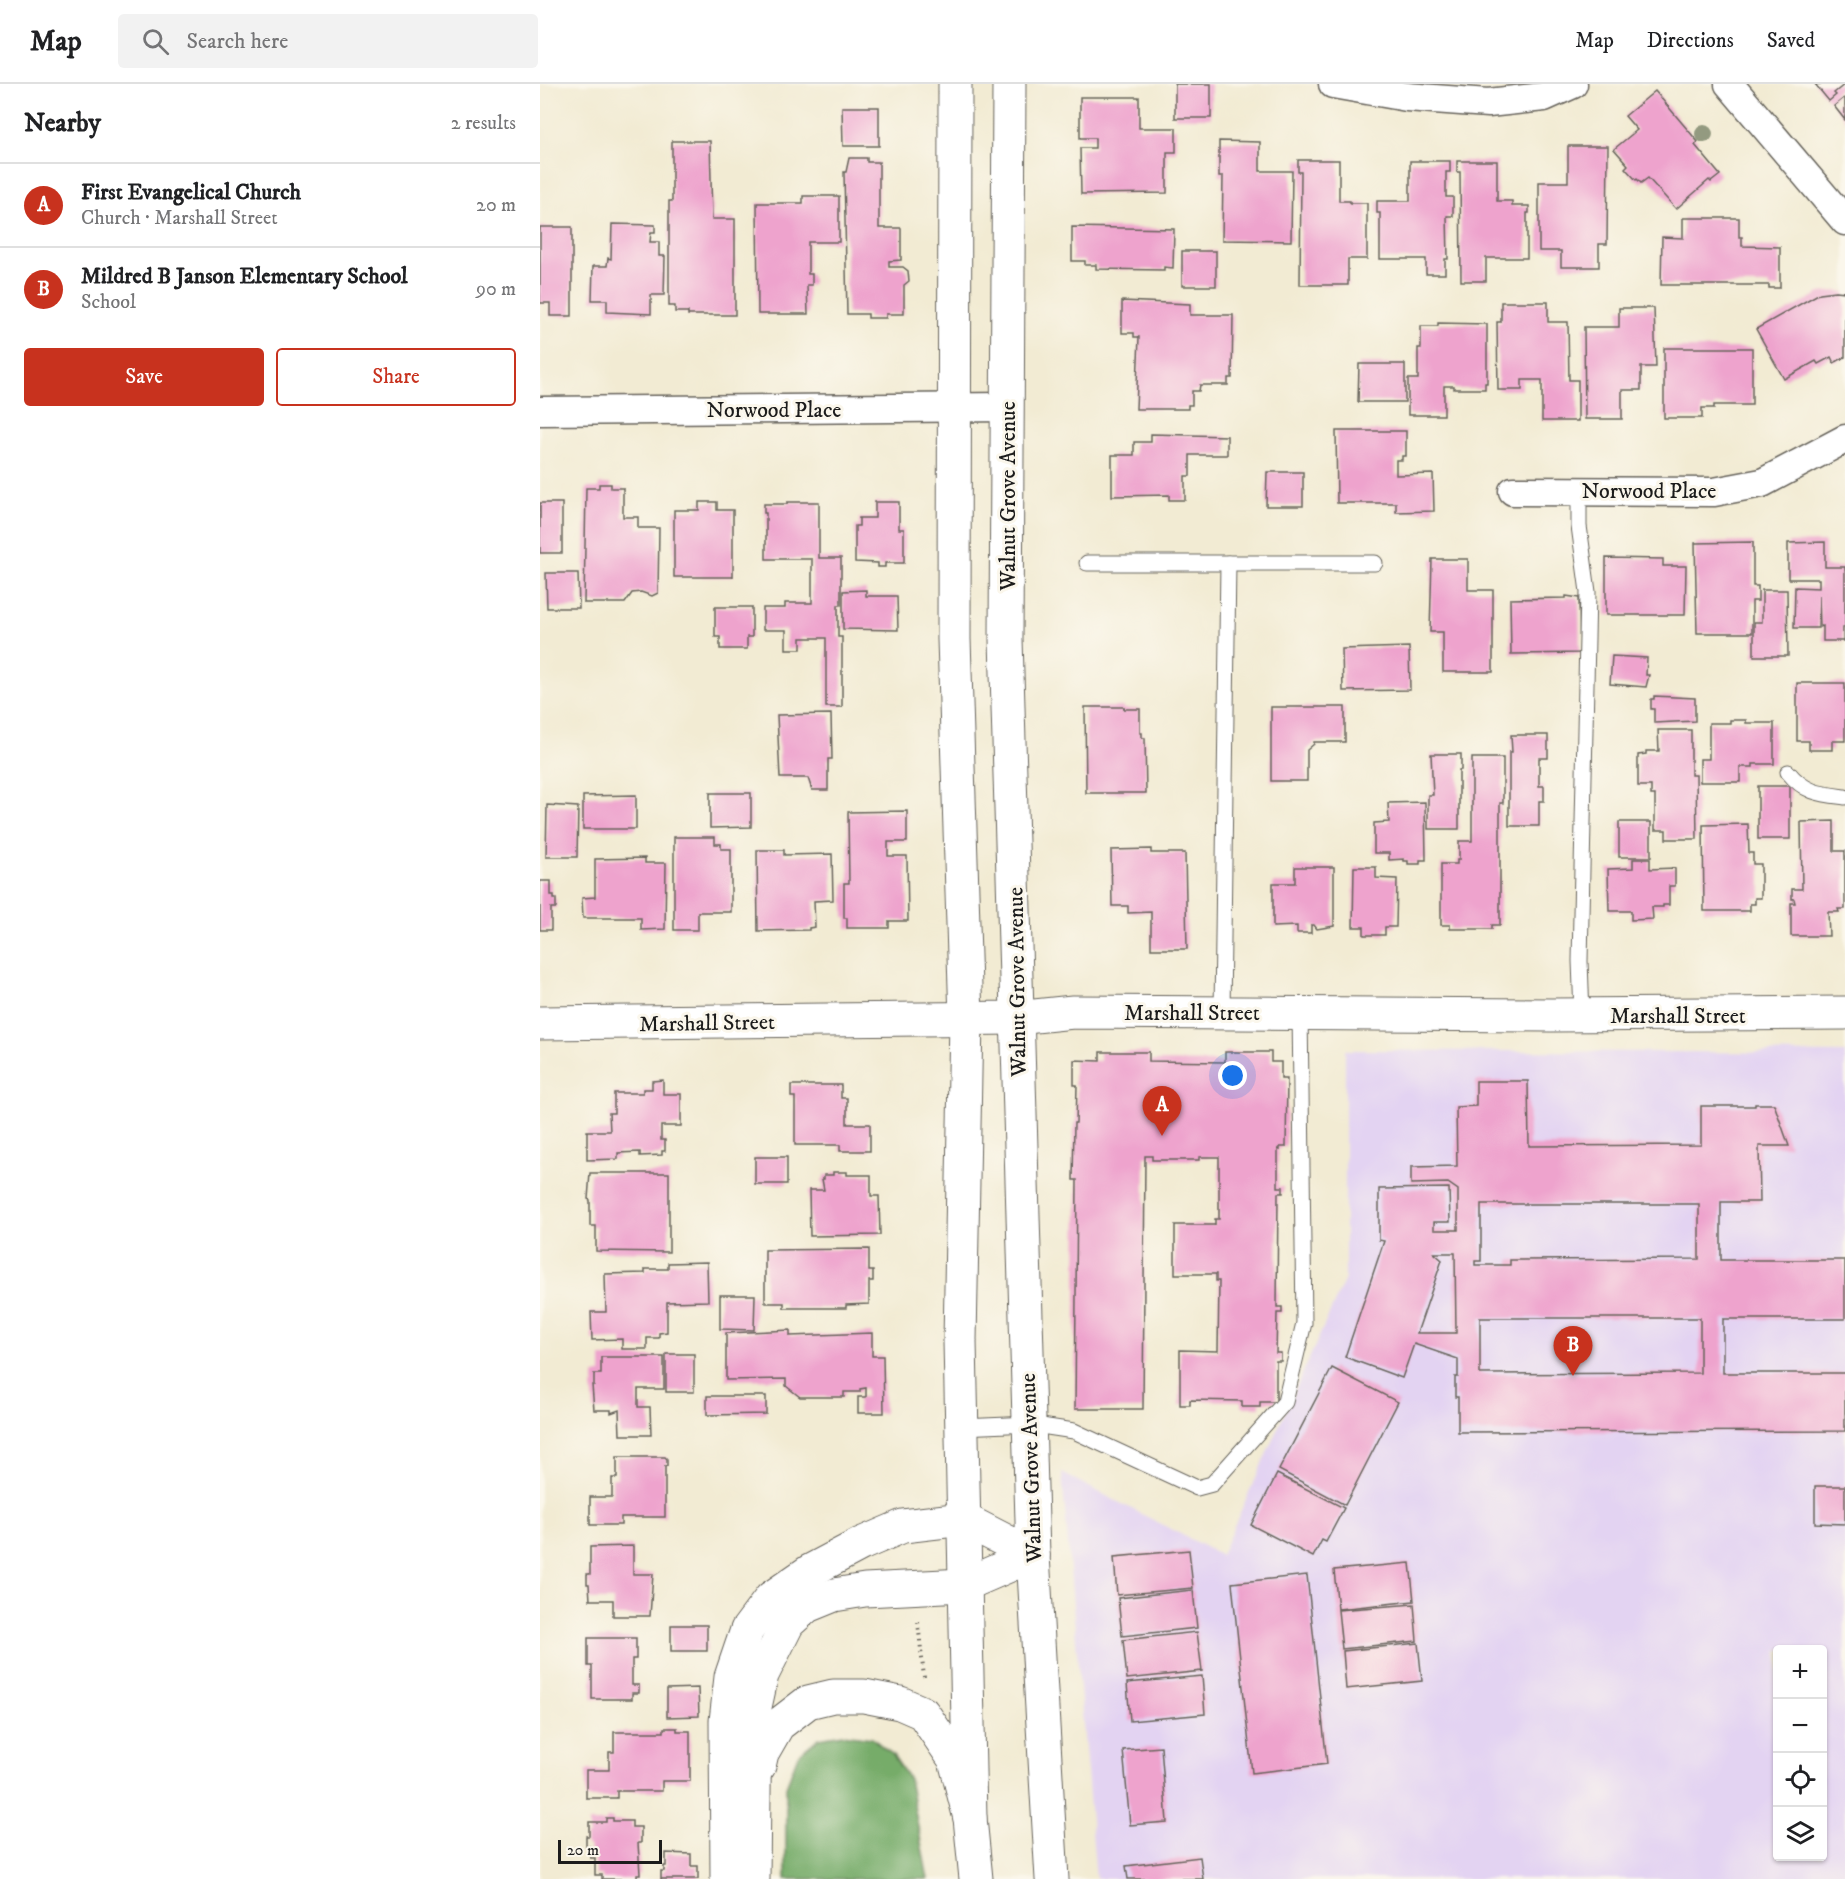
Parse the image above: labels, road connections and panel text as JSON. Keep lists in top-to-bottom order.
{
  "streets": {
    "main road": ["Walnut Grove Avenue", "Marshall Street"],
    "street": ["Norwood Place"]
  },
  "crossings": [
    ["Norwood Place", "Walnut Grove Avenue"],
    ["Walnut Grove Avenue", "Marshall Street"]
  ],
  "scale_bar": "20 m",
  "page": {
    "header": "Map",
    "search": "Search here",
    "nav": ["Map", "Directions", "Saved"],
    "heading": ["Nearby", "2 results"],
    "list": [
      {
        "mark": "A",
        "name": "First Evangelical Church",
        "note": "Church · Marshall Street",
        "value": "20 m"
      },
      {
        "mark": "B",
        "name": "Mildred B Janson Elementary School",
        "note": "School",
        "value": "90 m"
      }
    ],
    "buttons": ["Save", "Share"],
    "pins": ["A", "B"],
    "map_buttons": ["+", "−"],
    "scale": "20 m"
  }
}
